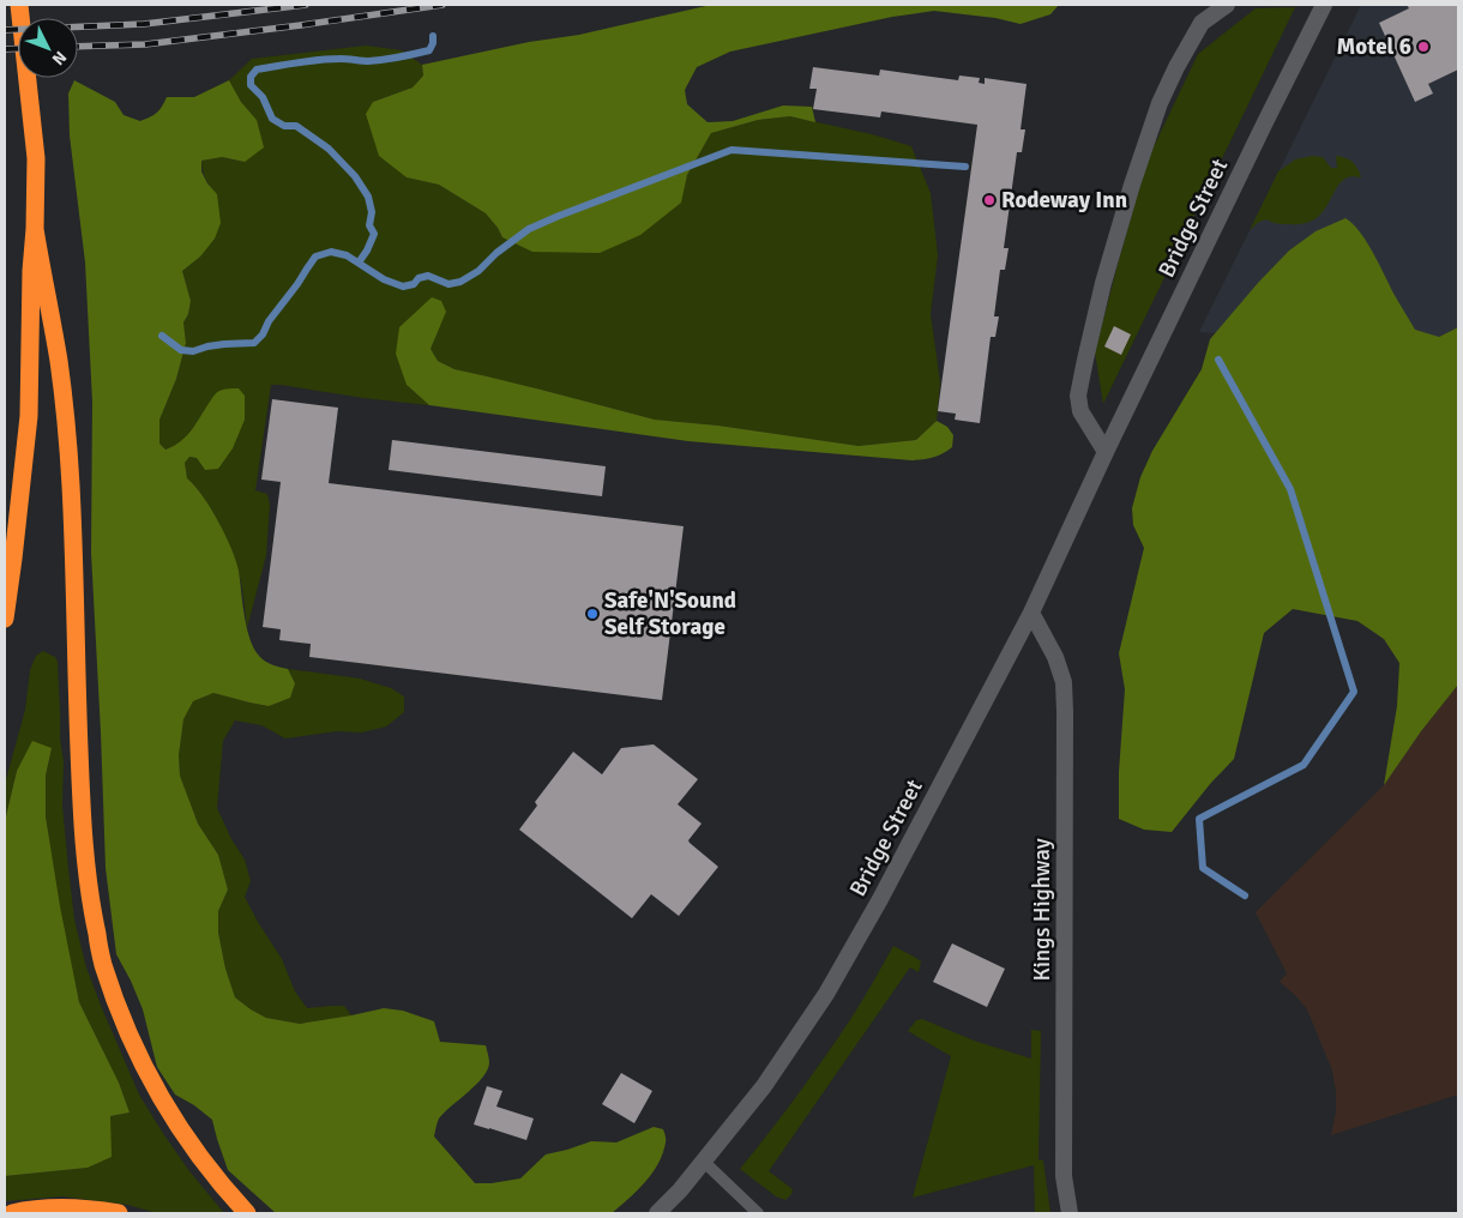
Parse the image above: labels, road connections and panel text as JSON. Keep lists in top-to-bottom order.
{
  "streets": {
    "main road": ["Bridge Street", "Kings Highway"]
  },
  "crossings": [
    ["Bridge Street", "Kings Highway"]
  ],
  "places": ["Motel 6", "Rodeway Inn", "Safe'N'Sound Self Storage"],
  "north": "bottom right"
}
